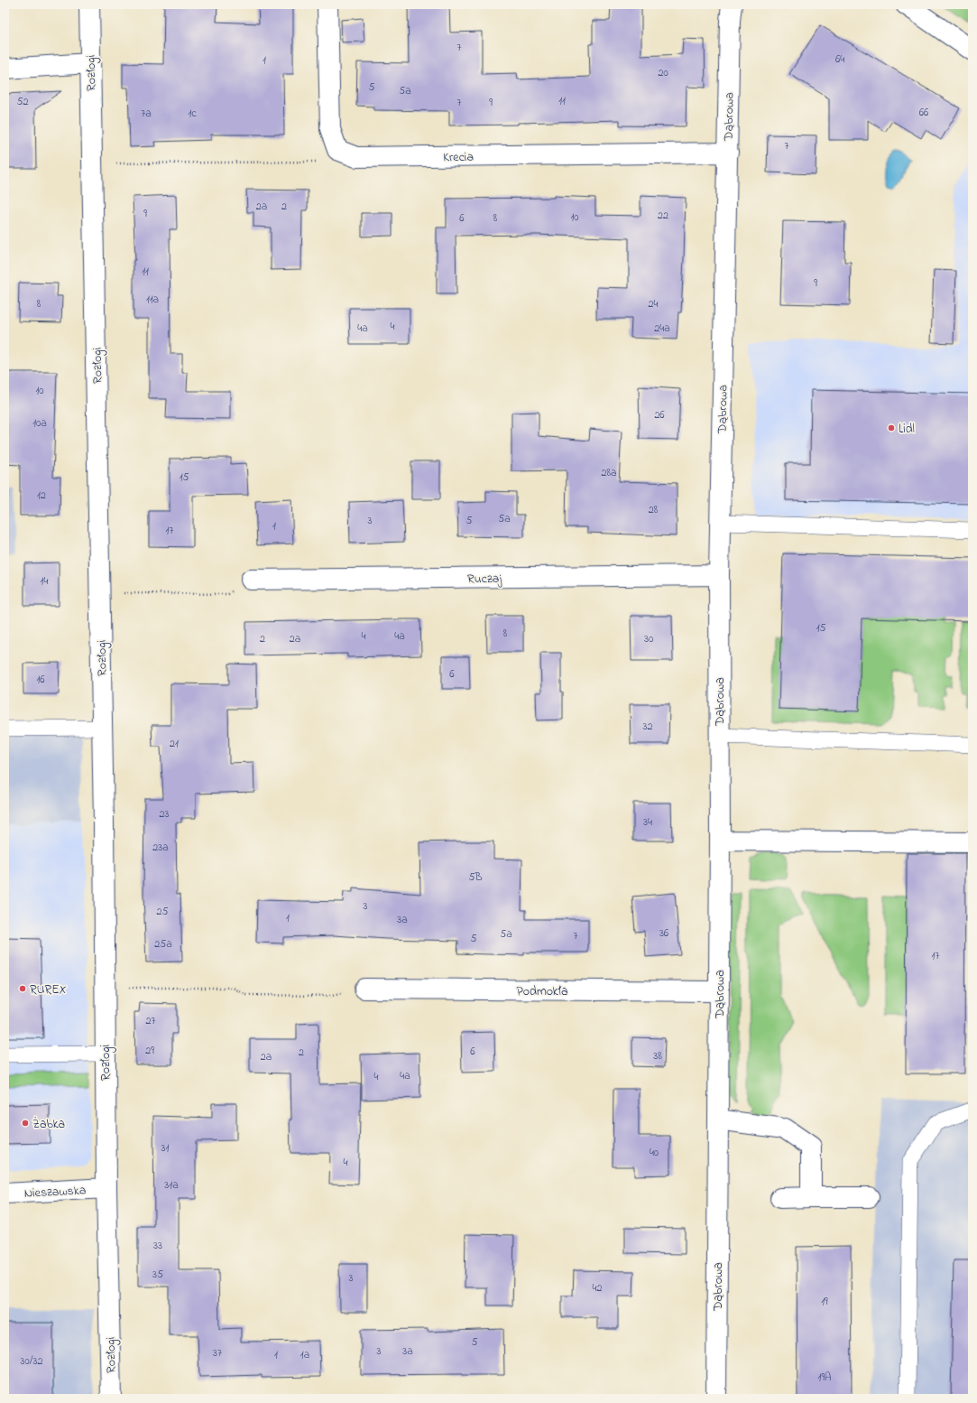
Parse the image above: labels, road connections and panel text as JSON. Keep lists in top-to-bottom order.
{
  "streets": {
    "street": [
      "Rozłogi",
      "Dąbrowa",
      "Krecia",
      "Ruczaj",
      "Podmokła",
      "Nieszawska"
    ]
  },
  "crossings": [
    ["Rozłogi", "Nieszawska"],
    ["Dąbrowa", "Krecia"],
    ["Dąbrowa", "Ruczaj"],
    ["Dąbrowa", "Podmokła"]
  ],
  "places": ["Lidl", "RUREX", "Żabka"],
  "house_numbers": [
    "7",
    "64",
    "1",
    "20",
    "5",
    "5a",
    "11",
    "52",
    "7",
    "9",
    "66",
    "7a",
    "1c",
    "7",
    "2a",
    "2",
    "9",
    "22",
    "10",
    "6",
    "8",
    "11",
    "9",
    "11a",
    "8",
    "24",
    "4",
    "4a",
    "24a",
    "10",
    "26",
    "10a",
    "28a",
    "15",
    "12",
    "28",
    "5a",
    "3",
    "5",
    "1",
    "17",
    "14",
    "15",
    "8",
    "4",
    "4a",
    "2",
    "2a",
    "30",
    "6",
    "16",
    "32",
    "21",
    "23",
    "34",
    "23a",
    "5B",
    "3",
    "25",
    "1",
    "3a",
    "36",
    "5a",
    "7",
    "5",
    "25a",
    "17",
    "27",
    "29",
    "6",
    "2",
    "38",
    "2a",
    "4a",
    "4",
    "31",
    "40",
    "4",
    "31a",
    "33",
    "35",
    "3",
    "42",
    "19",
    "5",
    "3",
    "3a",
    "37",
    "1",
    "1a",
    "30/32",
    "19A"
  ]
}
